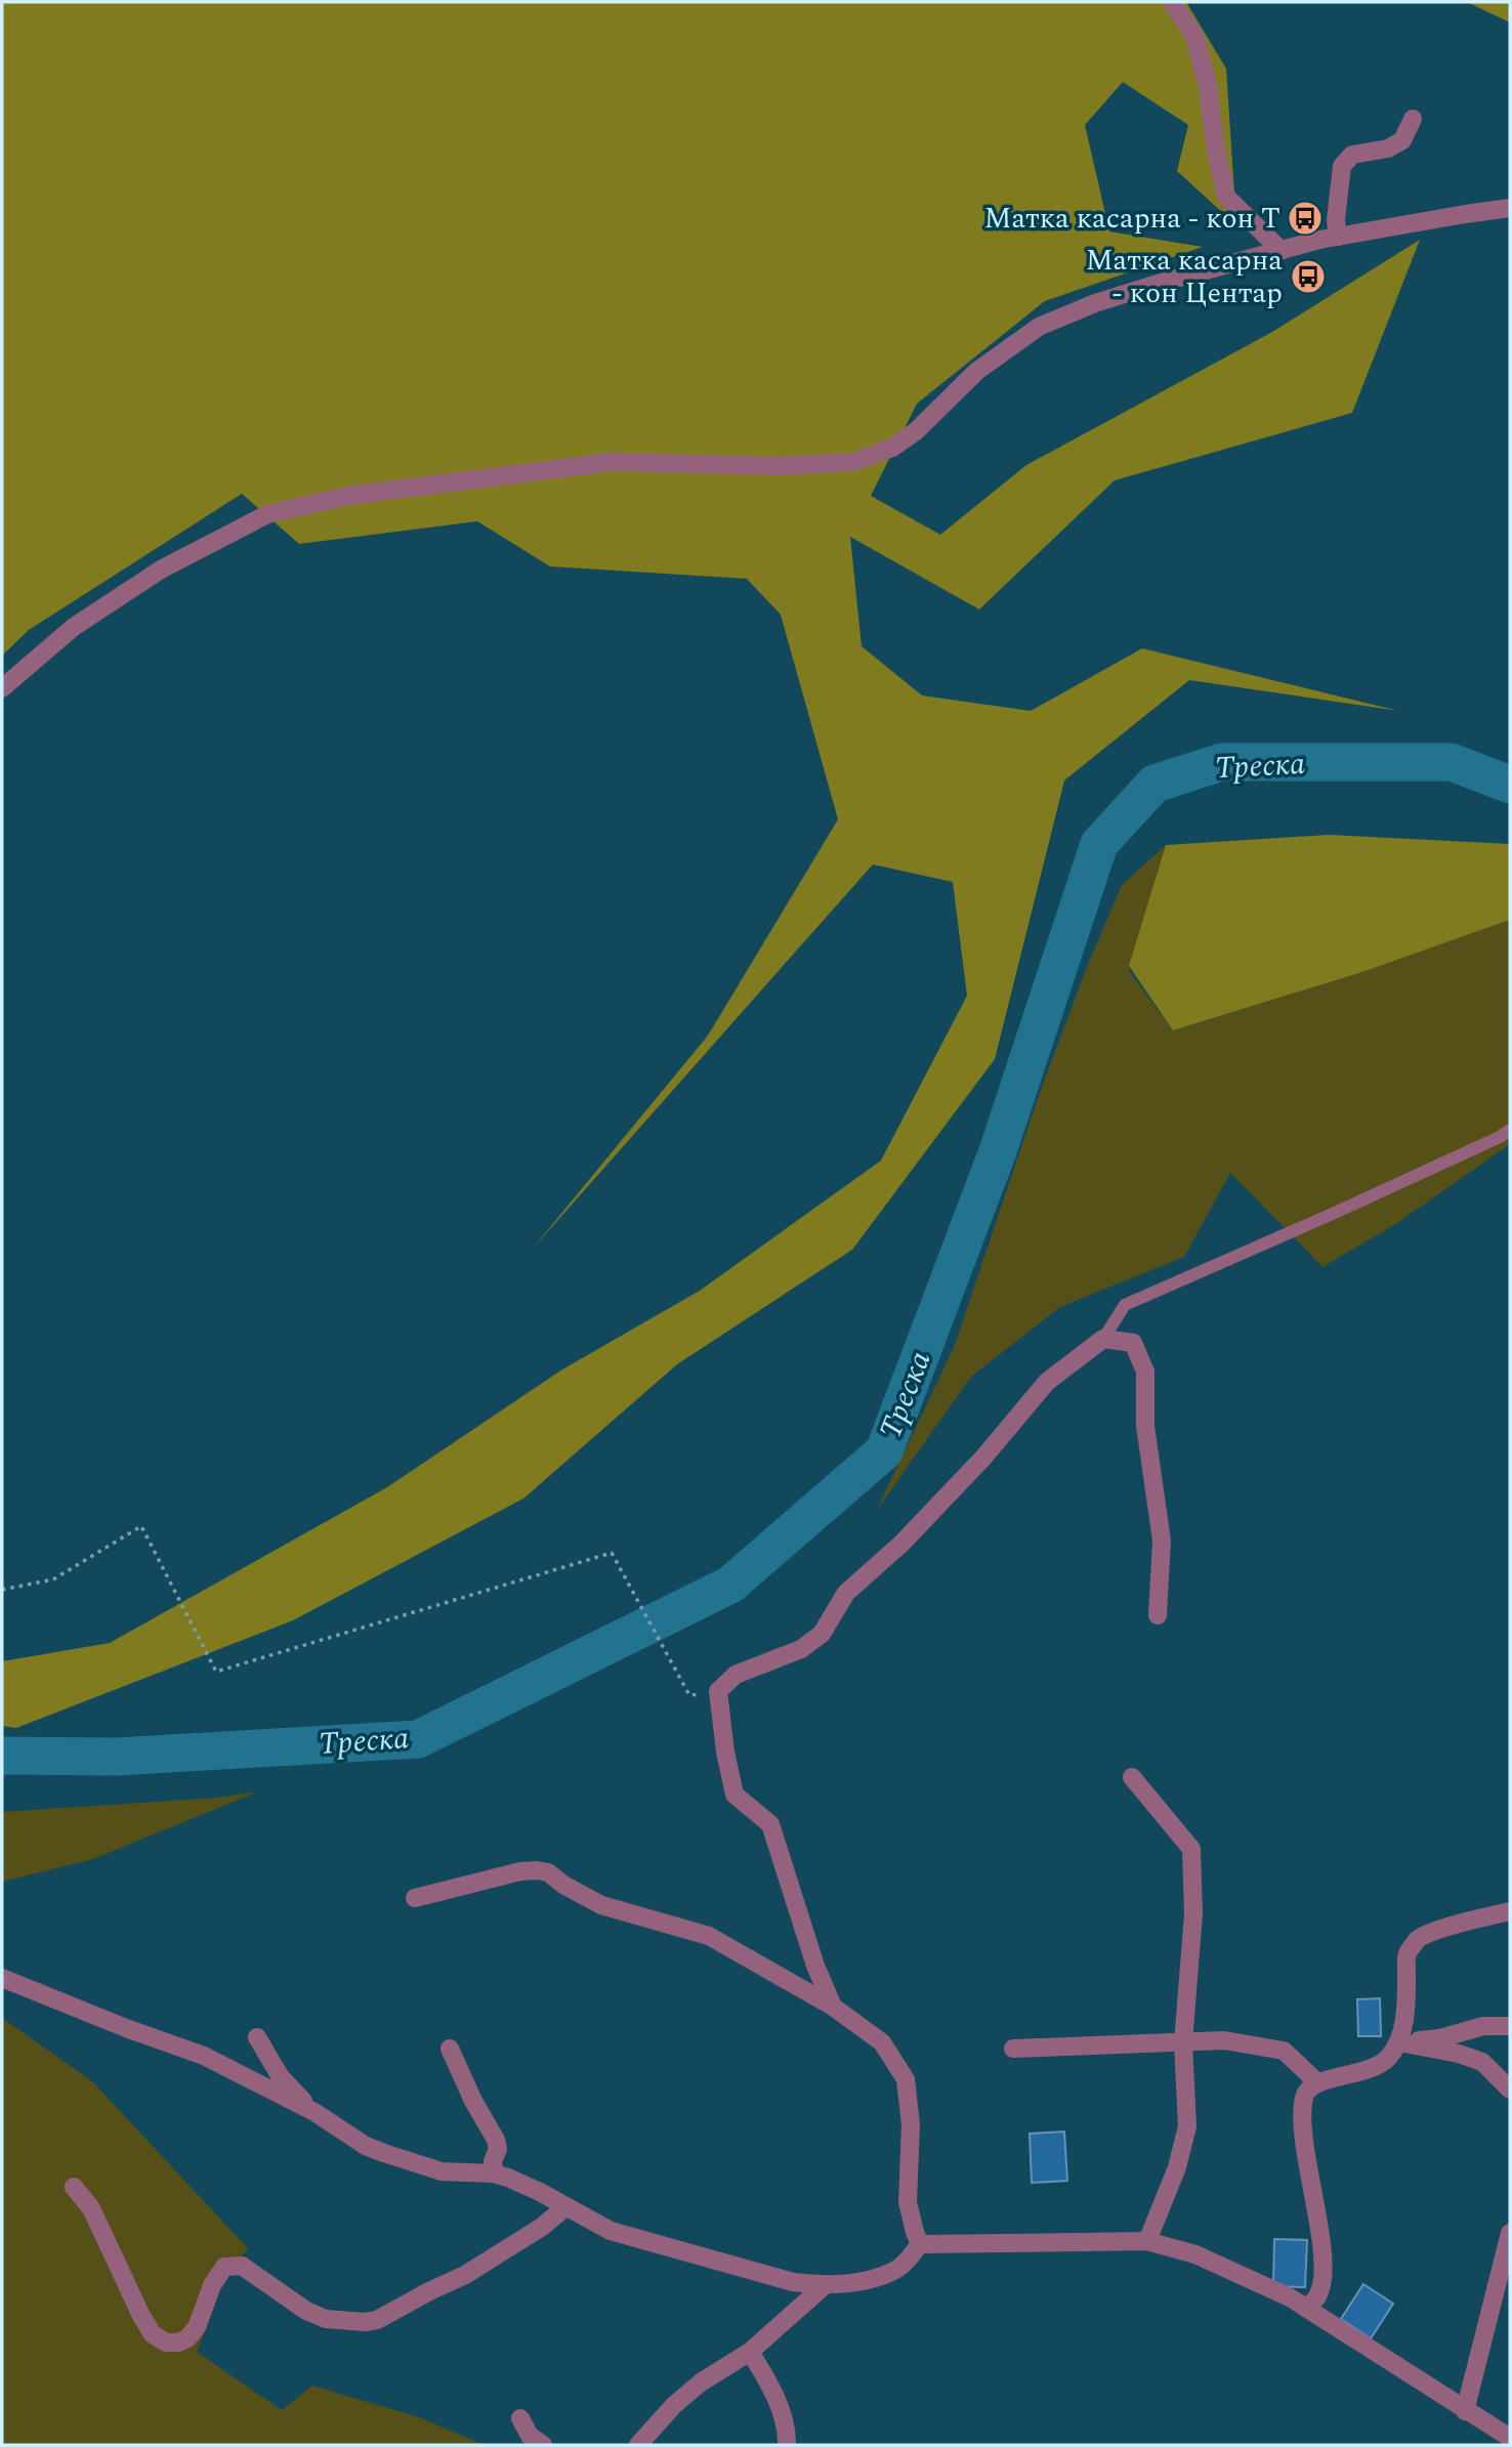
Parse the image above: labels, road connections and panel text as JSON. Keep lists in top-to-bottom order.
{
  "water": ["Треска"],
  "places": {
    "bus stop": ["Матка касарна - кон Т", "Матка касарна - кон Центар"]
  }
}
